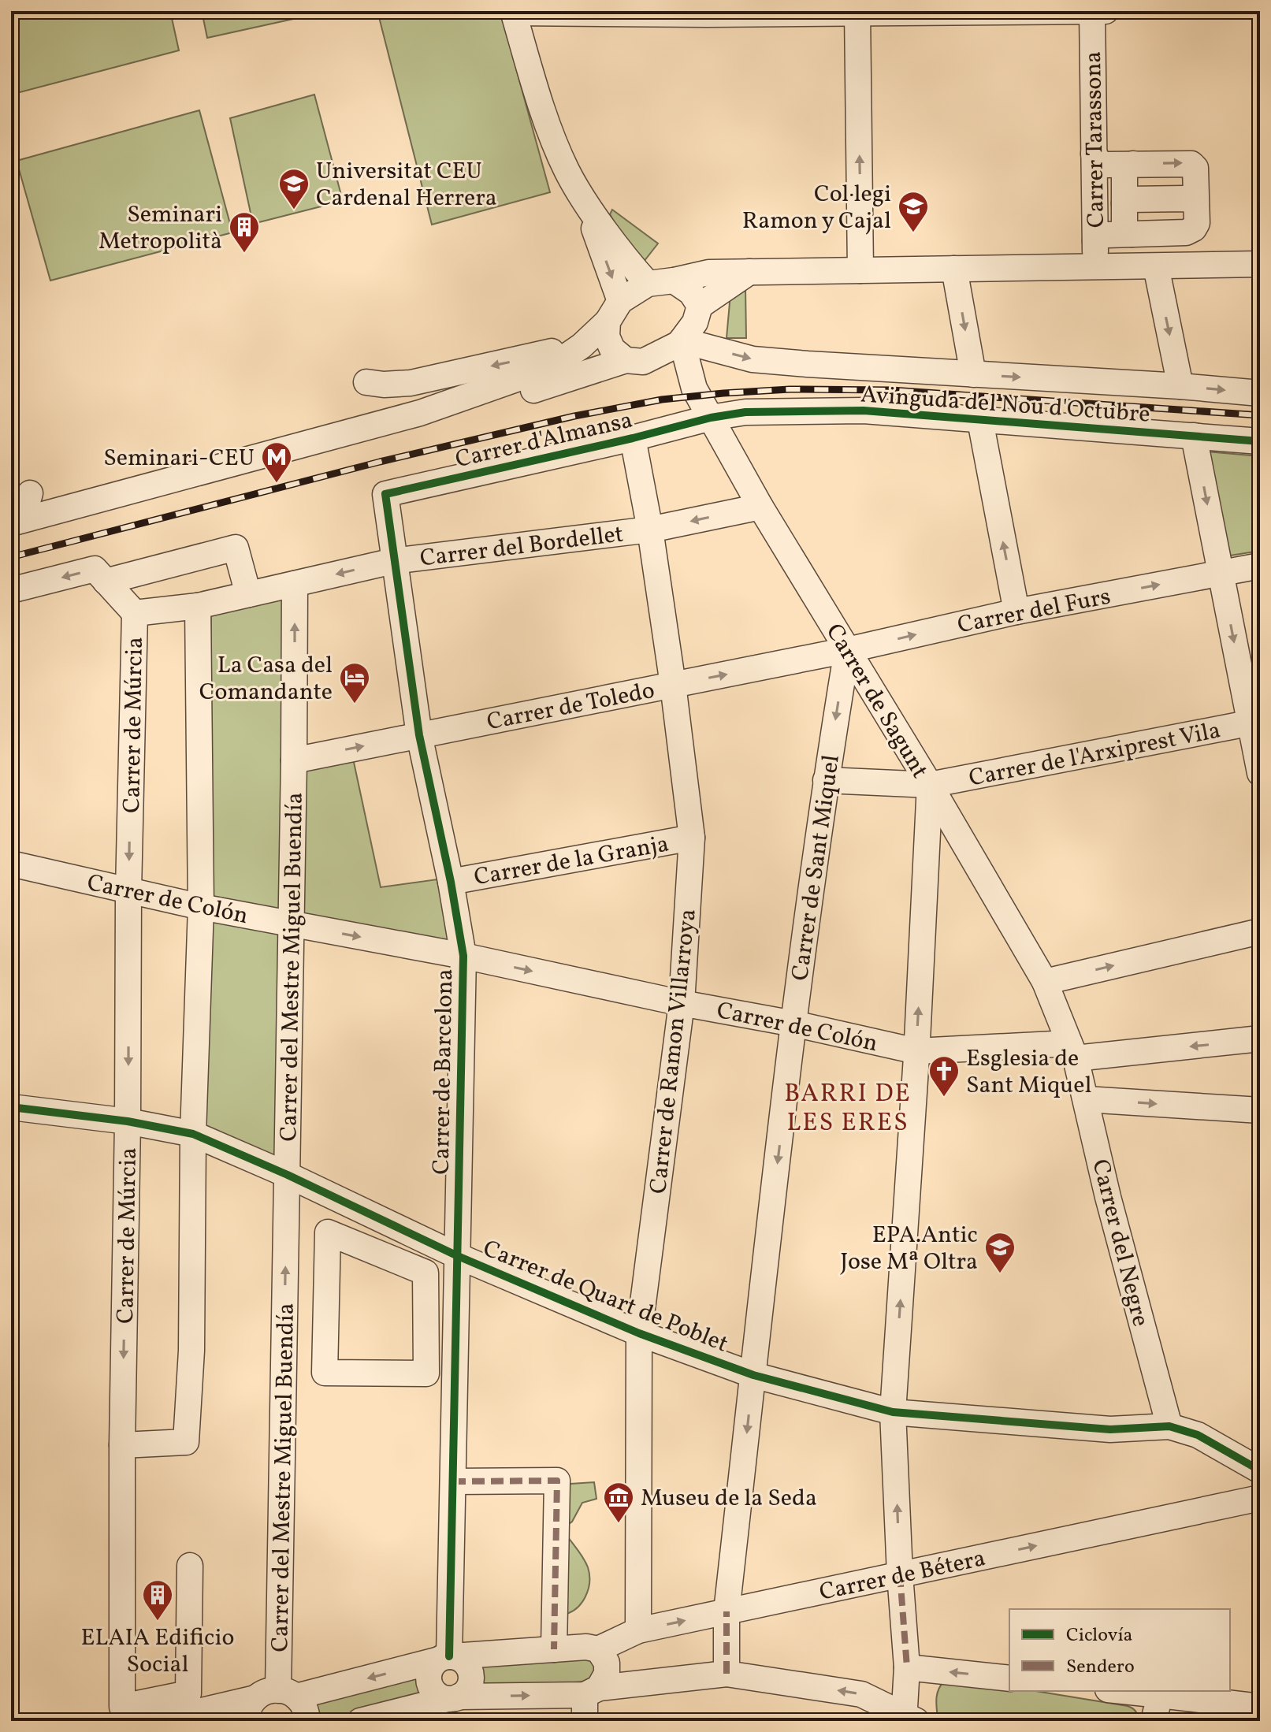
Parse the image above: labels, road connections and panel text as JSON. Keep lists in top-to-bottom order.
{
  "streets": {
    "street": [
      "Carrer Tarassona",
      "Avinguda del Nou d'Octubre",
      "Carrer d'Almansa",
      "Carrer del Bordellet",
      "Carrer del Furs",
      "Carrer de Sagunt",
      "Carrer de Toledo",
      "Carrer de Múrcia",
      "Carrer de l'Arxiprest Vila",
      "Carrer de la Granja",
      "Carrer de Sant Miquel",
      "Carrer de Colón",
      "Carrer del Mestre Miguel Buendía",
      "Carrer de Ramon Villarroya",
      "Carrer de Barcelona",
      "Carrer del Negre",
      "Carrer de Quart de Poblet",
      "Carrer de Bétera"
    ]
  },
  "crossings": [
    ["Avinguda del Nou d'Octubre", "Carrer d'Almansa"],
    ["Avinguda del Nou d'Octubre", "Carrer de Sagunt"],
    ["Carrer d'Almansa", "Carrer de Sagunt"],
    ["Carrer d'Almansa", "Carrer de Ramon Villarroya"],
    ["Carrer d'Almansa", "Carrer de Barcelona"],
    ["Carrer del Bordellet", "Carrer de Sagunt"],
    ["Carrer del Bordellet", "Carrer de Múrcia"],
    ["Carrer del Bordellet", "Carrer del Mestre Miguel Buendía"],
    ["Carrer del Bordellet", "Carrer de Ramon Villarroya"],
    ["Carrer del Bordellet", "Carrer de Barcelona"],
    ["Carrer del Furs", "Carrer de Sagunt"],
    ["Carrer del Furs", "Carrer de Toledo"],
    ["Carrer del Furs", "Carrer de Sant Miquel"],
    ["Carrer de Sagunt", "Carrer de Toledo"],
    ["Carrer de Sagunt", "Carrer de l'Arxiprest Vila"],
    ["Carrer de Sagunt", "Carrer de Sant Miquel"],
    ["Carrer de Sagunt", "Carrer de Colón"],
    ["Carrer de Sagunt", "Carrer del Negre"],
    ["Carrer de Toledo", "Carrer de Sant Miquel"],
    ["Carrer de Toledo", "Carrer del Mestre Miguel Buendía"],
    ["Carrer de Toledo", "Carrer de Ramon Villarroya"],
    ["Carrer de Toledo", "Carrer de Barcelona"],
    ["Carrer de Múrcia", "Carrer de Colón"],
    ["Carrer de Múrcia", "Carrer de Quart de Poblet"],
    ["Carrer de l'Arxiprest Vila", "Carrer de Sant Miquel"],
    ["Carrer de la Granja", "Carrer de Ramon Villarroya"],
    ["Carrer de la Granja", "Carrer de Barcelona"],
    ["Carrer de Sant Miquel", "Carrer de Colón"],
    ["Carrer de Sant Miquel", "Carrer de Quart de Poblet"],
    ["Carrer de Sant Miquel", "Carrer de Bétera"],
    ["Carrer de Colón", "Carrer del Mestre Miguel Buendía"],
    ["Carrer de Colón", "Carrer de Ramon Villarroya"],
    ["Carrer de Colón", "Carrer de Barcelona"],
    ["Carrer de Colón", "Carrer del Negre"],
    ["Carrer del Mestre Miguel Buendía", "Carrer de Quart de Poblet"],
    ["Carrer del Mestre Miguel Buendía", "Carrer de Bétera"],
    ["Carrer de Ramon Villarroya", "Carrer de Quart de Poblet"],
    ["Carrer de Ramon Villarroya", "Carrer de Bétera"],
    ["Carrer de Barcelona", "Carrer de Quart de Poblet"],
    ["Carrer de Barcelona", "Carrer de Bétera"],
    ["Carrer del Negre", "Carrer de Quart de Poblet"]
  ],
  "one_way": ["Carrer del Furs", "Carrer de Toledo"],
  "districts": ["BARRI DE LES ERES"],
  "places": {
    "school or university": ["Universitat CEU Cardenal Herrera", "Col·legi Ramon y Cajal", "EPA.Antic Jose Mª Oltra"],
    "building": ["Seminari Metropolità", "ELAIA Edificio Social"],
    "metro station": ["Seminari-CEU"],
    "hotel": ["La Casa del Comandante"],
    "church": ["Esglesia de Sant Miquel"],
    "museum": ["Museu de la Seda"]
  },
  "legend": ["Ciclovía", "Sendero"]
}
